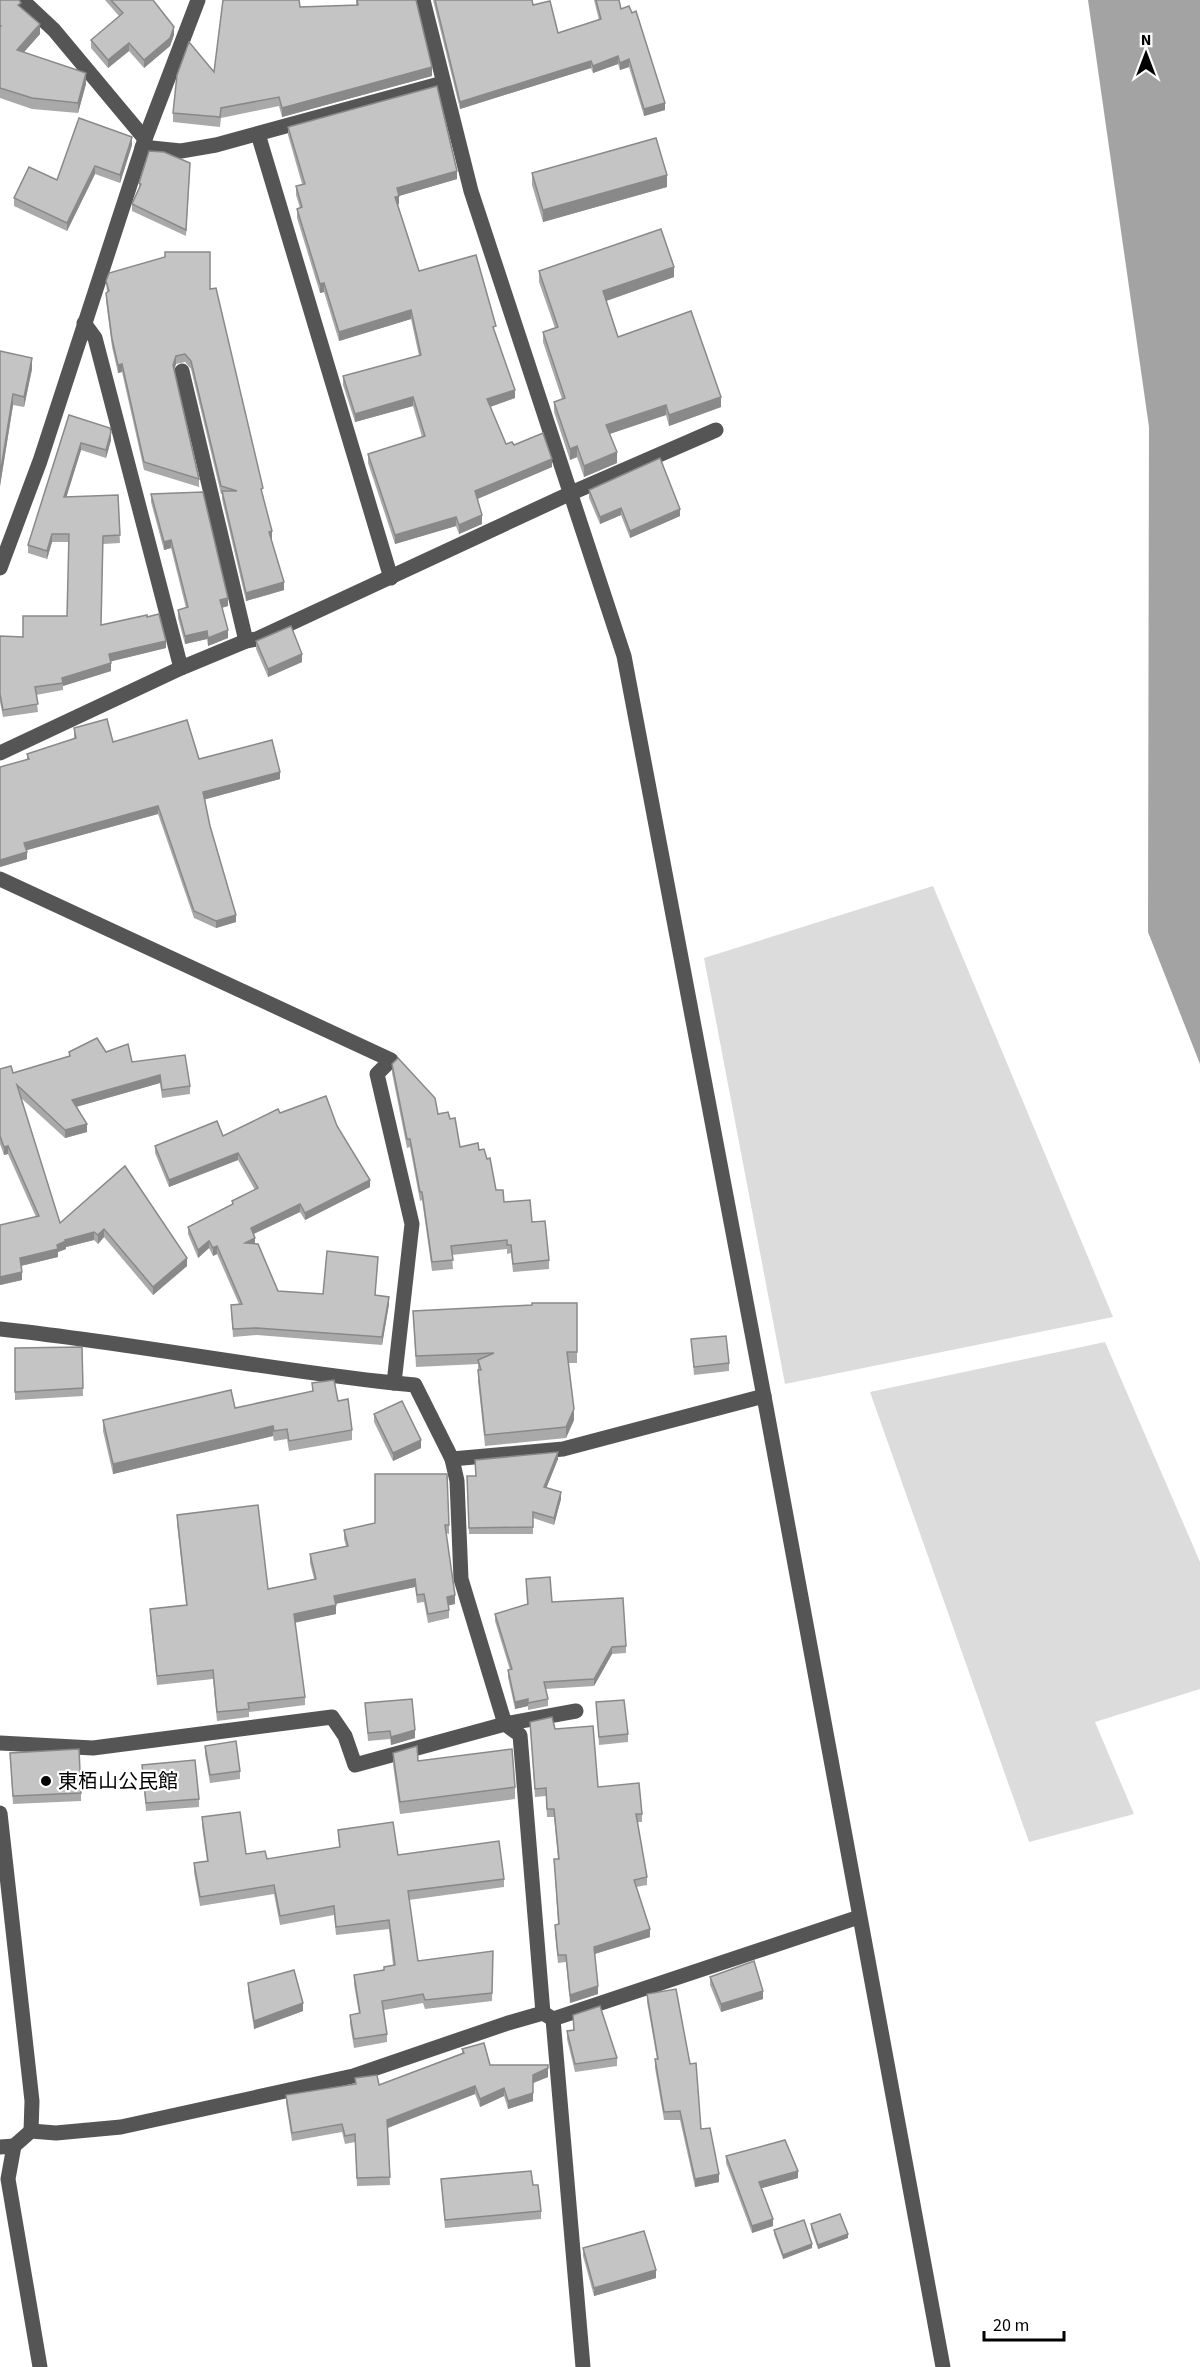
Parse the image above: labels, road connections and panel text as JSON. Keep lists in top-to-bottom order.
{
  "places": ["東栢山公民館"],
  "scale_bar": "20 m",
  "north": "top"
}
